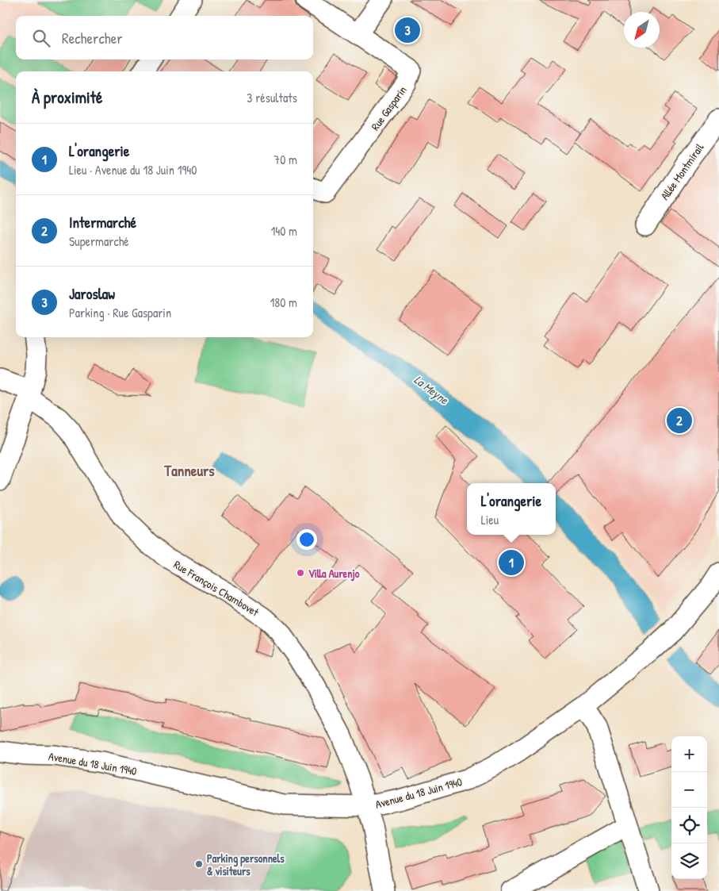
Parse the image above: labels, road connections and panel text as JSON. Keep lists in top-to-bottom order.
{
  "streets": {
    "street": [
      "Rue Gasparin",
      "Allée Montmirail",
      "Rue François Chambovet",
      "Avenue du 18 Juin 1940"
    ]
  },
  "crossings": [
    ["Rue François Chambovet", "Avenue du 18 Juin 1940"]
  ],
  "districts": ["Tanneurs"],
  "water": ["La Meyne"],
  "places": ["Villa Aurenjo", "Parking personnels & visiteurs"],
  "north": "bottom left",
  "page": {
    "pins": ["3", "2", "1"],
    "search": "Rechercher",
    "heading": ["À proximité", "3 résultats"],
    "list": [
      {
        "mark": "1",
        "name": "L'orangerie",
        "note": "Lieu · Avenue du 18 Juin 1940",
        "value": "70 m"
      },
      {
        "mark": "2",
        "name": "Intermarché",
        "note": "Supermarché",
        "value": "140 m"
      },
      {
        "mark": "3",
        "name": "Jaroslaw",
        "note": "Parking · Rue Gasparin",
        "value": "180 m"
      }
    ],
    "popup": ["L'orangerie", "Lieu"],
    "map_buttons": ["+", "−"]
  }
}
